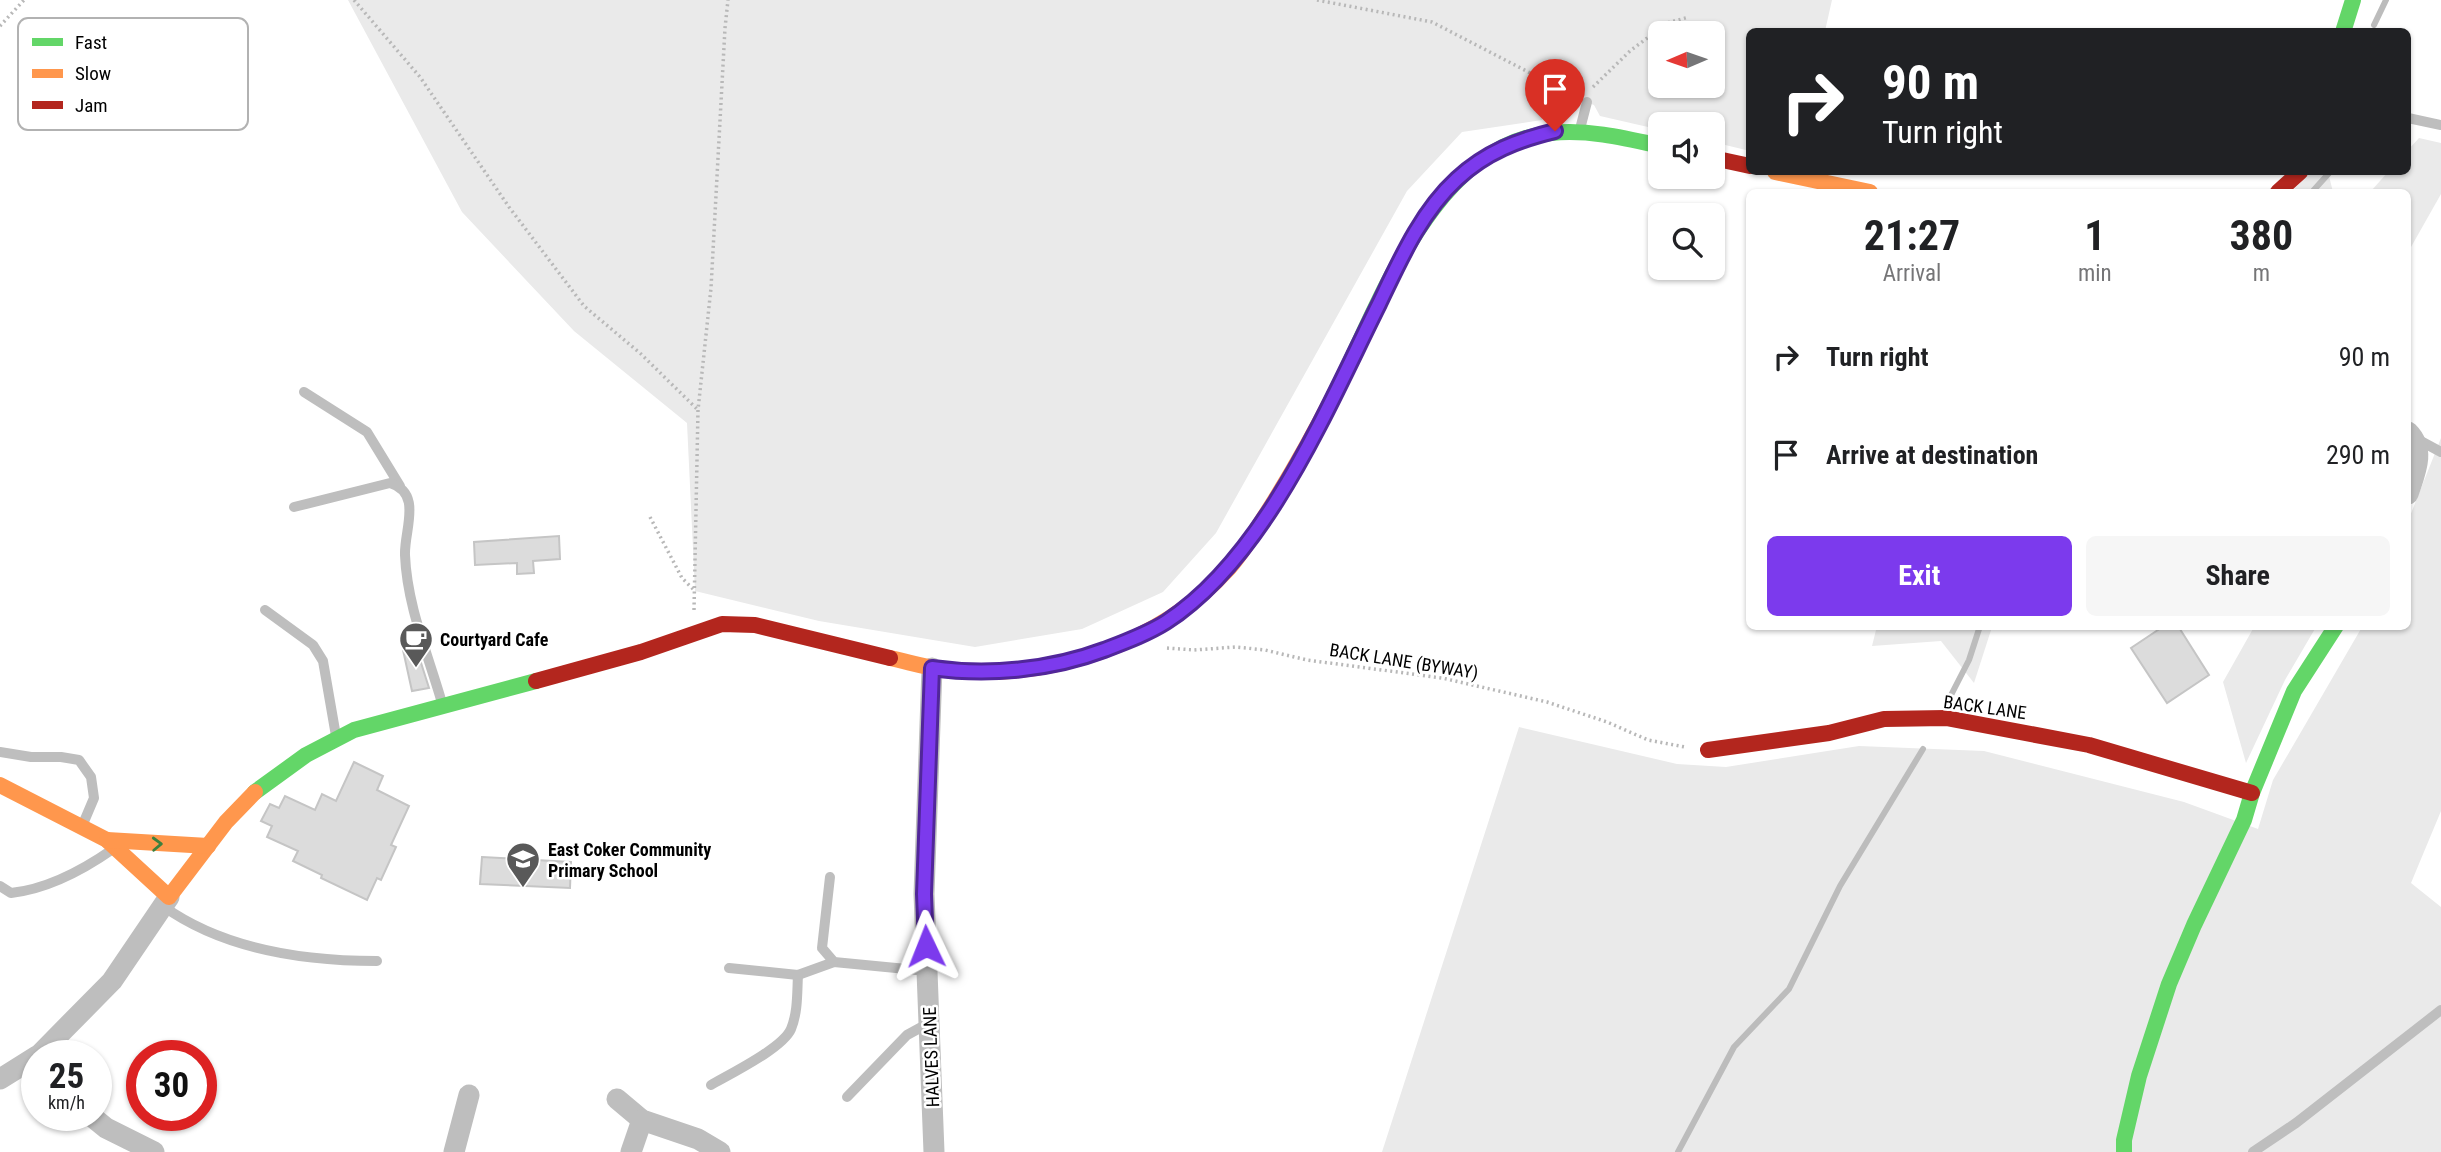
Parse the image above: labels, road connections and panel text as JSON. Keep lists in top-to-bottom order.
{
  "streets": {
    "street": ["BACK LANE", "HALVES LANE"],
    "path": ["BACK LANE (BYWAY)"]
  },
  "crossings": [
    ["BACK LANE (BYWAY)", "BACK LANE"]
  ],
  "places": {
    "cafe": ["Courtyard Cafe"],
    "school or university": ["East Coker Community Primary School"]
  },
  "legend": ["Fast", "Slow", "Jam"],
  "north": "left",
  "page": {
    "turn": ["90 m", "Turn right"],
    "eta": [
      "21:27",
      "Arrival",
      "1",
      "min",
      "380",
      "m"
    ],
    "list": [
      {
        "name": "Turn right",
        "value": "90 m"
      },
      {
        "name": "Arrive at destination",
        "value": "290 m"
      }
    ],
    "buttons": ["Exit", "Share"],
    "speed": "25 km/h",
    "limit": "30"
  }
}
